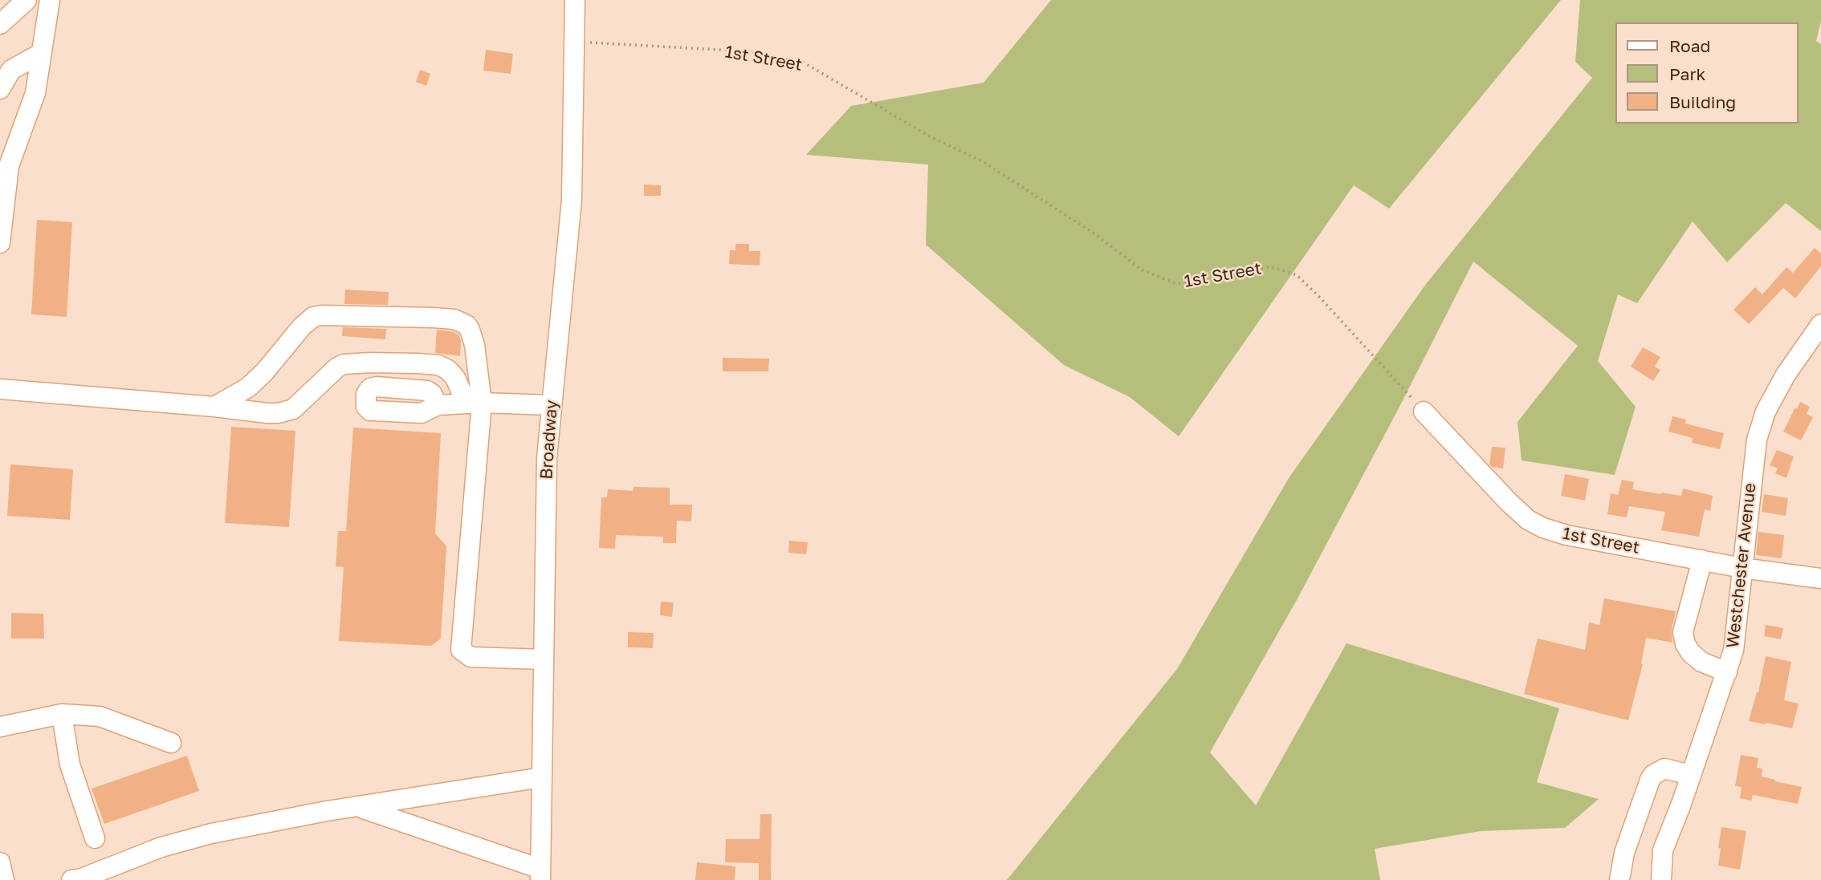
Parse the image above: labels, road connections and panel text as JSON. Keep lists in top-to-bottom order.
{
  "streets": {
    "street": ["1st Street", "Broadway", "Westchester Avenue"]
  },
  "crossings": [
    ["1st Street", "Broadway"],
    ["1st Street", "Westchester Avenue"]
  ],
  "legend": ["Road", "Park", "Building"]
}
